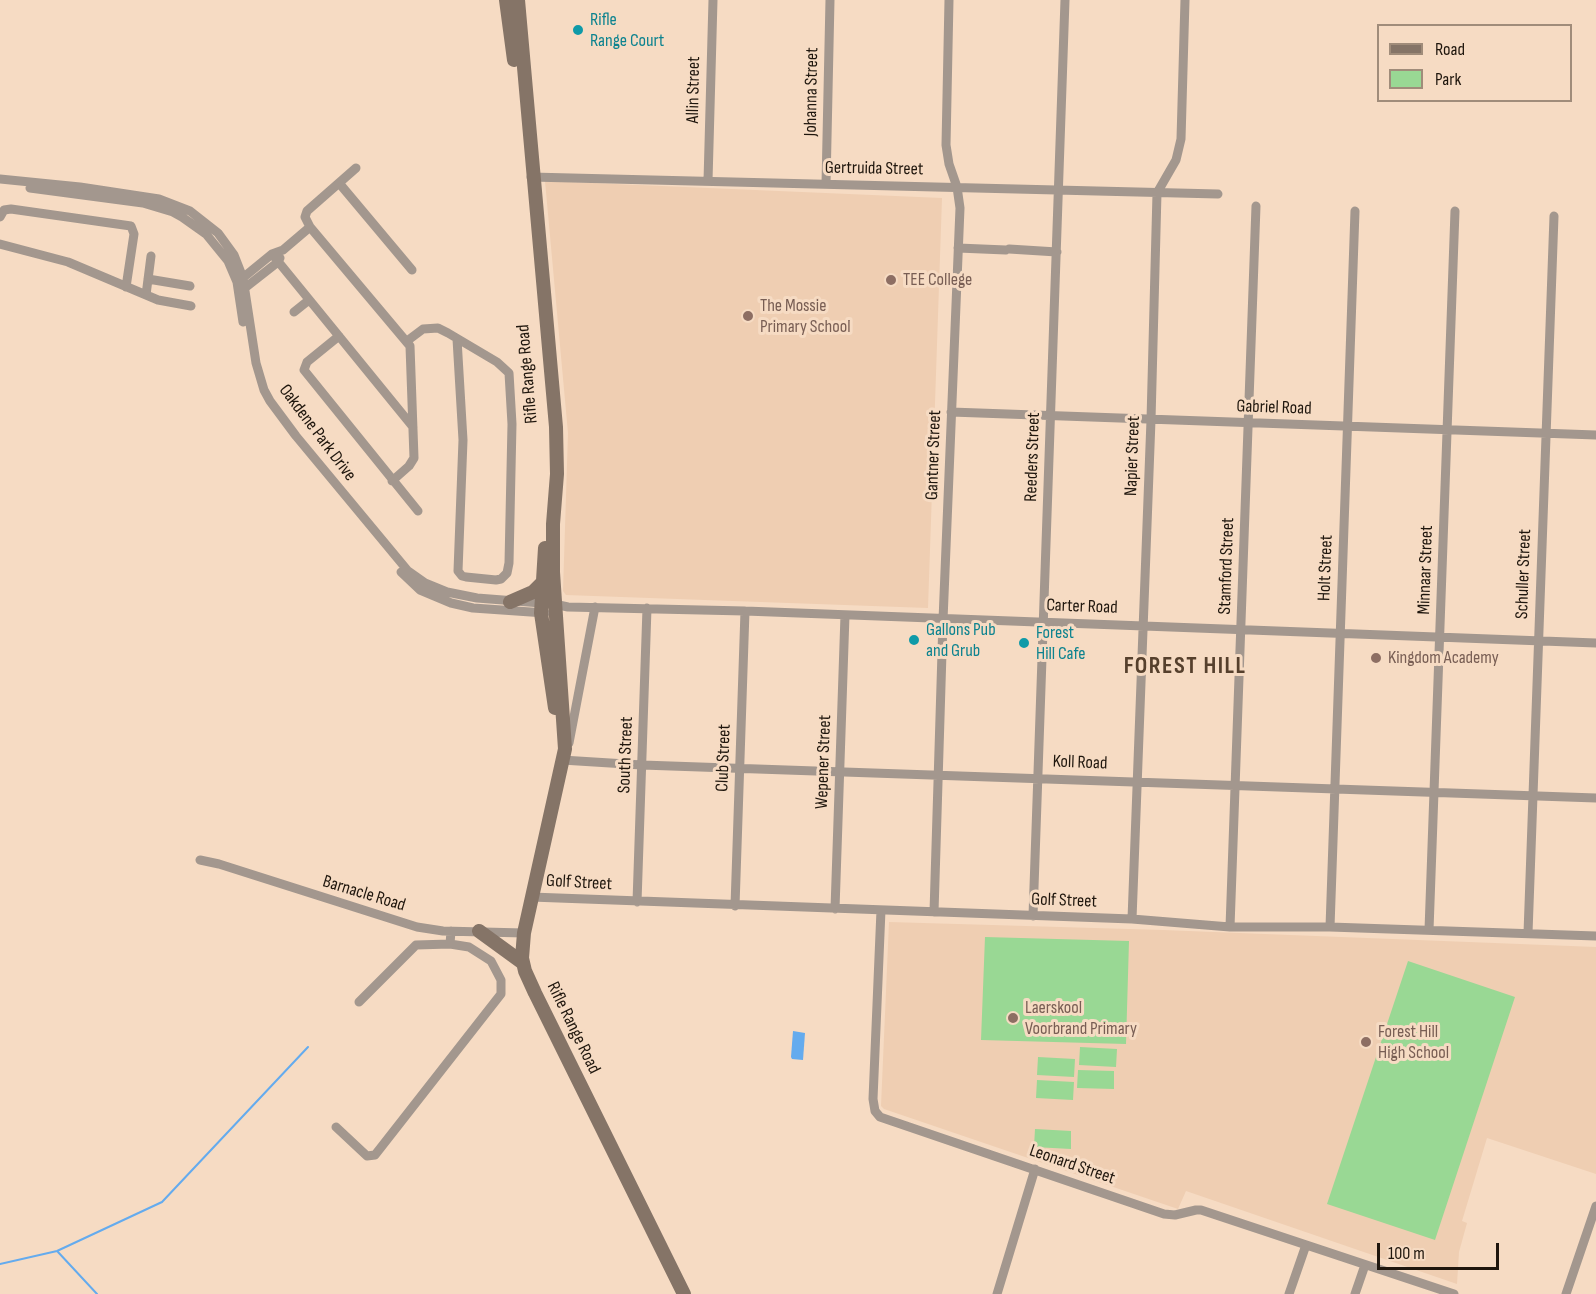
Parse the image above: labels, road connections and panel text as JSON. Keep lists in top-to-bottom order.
{
  "streets": {
    "main road": ["Rifle Range Road"],
    "street": [
      "Allin Street",
      "Johanna Street",
      "Gertruida Street",
      "Gabriel Road",
      "Oakdene Park Drive",
      "Gantner Street",
      "Napier Street",
      "Reeders Street",
      "Stamford Street",
      "Holt Street",
      "Minnaar Street",
      "Schuller Street",
      "Carter Road",
      "South Street",
      "Club Street",
      "Wepener Street",
      "Koll Road",
      "Golf Street",
      "Barnacle Road",
      "Leonard Street"
    ]
  },
  "crossings": [
    ["Allin Street", "Gertruida Street"],
    ["Johanna Street", "Gertruida Street"],
    ["Gertruida Street", "Rifle Range Road"],
    ["Gertruida Street", "Gantner Street"],
    ["Gertruida Street", "Napier Street"],
    ["Gertruida Street", "Reeders Street"],
    ["Rifle Range Road", "Oakdene Park Drive"],
    ["Rifle Range Road", "Carter Road"],
    ["Rifle Range Road", "Koll Road"],
    ["Rifle Range Road", "Golf Street"],
    ["Rifle Range Road", "Barnacle Road"],
    ["Gabriel Road", "Gantner Street"],
    ["Gabriel Road", "Napier Street"],
    ["Gabriel Road", "Reeders Street"],
    ["Gabriel Road", "Stamford Street"],
    ["Gabriel Road", "Holt Street"],
    ["Gabriel Road", "Minnaar Street"],
    ["Gabriel Road", "Schuller Street"],
    ["Oakdene Park Drive", "Carter Road"],
    ["Gantner Street", "Carter Road"],
    ["Gantner Street", "Koll Road"],
    ["Gantner Street", "Golf Street"],
    ["Napier Street", "Carter Road"],
    ["Napier Street", "Koll Road"],
    ["Napier Street", "Golf Street"],
    ["Reeders Street", "Carter Road"],
    ["Reeders Street", "Koll Road"],
    ["Reeders Street", "Golf Street"],
    ["Stamford Street", "Carter Road"],
    ["Stamford Street", "Koll Road"],
    ["Stamford Street", "Golf Street"],
    ["Holt Street", "Carter Road"],
    ["Holt Street", "Koll Road"],
    ["Holt Street", "Golf Street"],
    ["Minnaar Street", "Carter Road"],
    ["Minnaar Street", "Koll Road"],
    ["Minnaar Street", "Golf Street"],
    ["Schuller Street", "Carter Road"],
    ["Schuller Street", "Koll Road"],
    ["Schuller Street", "Golf Street"],
    ["Carter Road", "South Street"],
    ["Carter Road", "Club Street"],
    ["Carter Road", "Wepener Street"],
    ["South Street", "Koll Road"],
    ["South Street", "Golf Street"],
    ["Club Street", "Koll Road"],
    ["Club Street", "Golf Street"],
    ["Wepener Street", "Koll Road"],
    ["Wepener Street", "Golf Street"],
    ["Golf Street", "Leonard Street"]
  ],
  "districts": ["FOREST HILL"],
  "places": [
    "Rifle Range Court",
    "TEE College",
    "The Mossie Primary School",
    "Gallons Pub and Grub",
    "Forest Hill Cafe",
    "Kingdom Academy",
    "Laerskool Voorbrand Primary",
    "Forest Hill High School"
  ],
  "legend": ["Road", "Park"],
  "scale_bar": "100 m"
}
